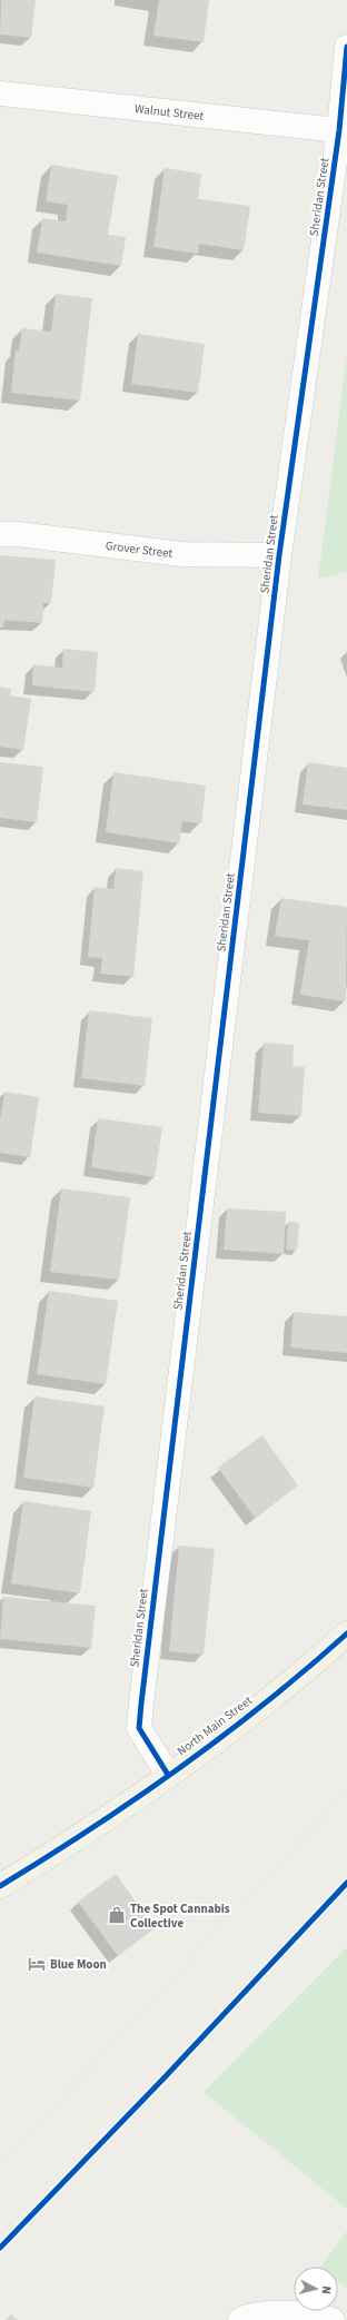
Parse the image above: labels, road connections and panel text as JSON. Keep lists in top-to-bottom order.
{
  "streets": {
    "main road": ["North Main Street"],
    "street": ["Walnut Street", "Sheridan Street", "Grover Street"]
  },
  "crossings": [
    ["Walnut Street", "Sheridan Street"],
    ["Sheridan Street", "Grover Street"],
    ["Sheridan Street", "North Main Street"]
  ],
  "places": {
    "shop": ["The Spot Cannabis Collective"],
    "hotel": ["Blue Moon"]
  },
  "north": "right"
}
